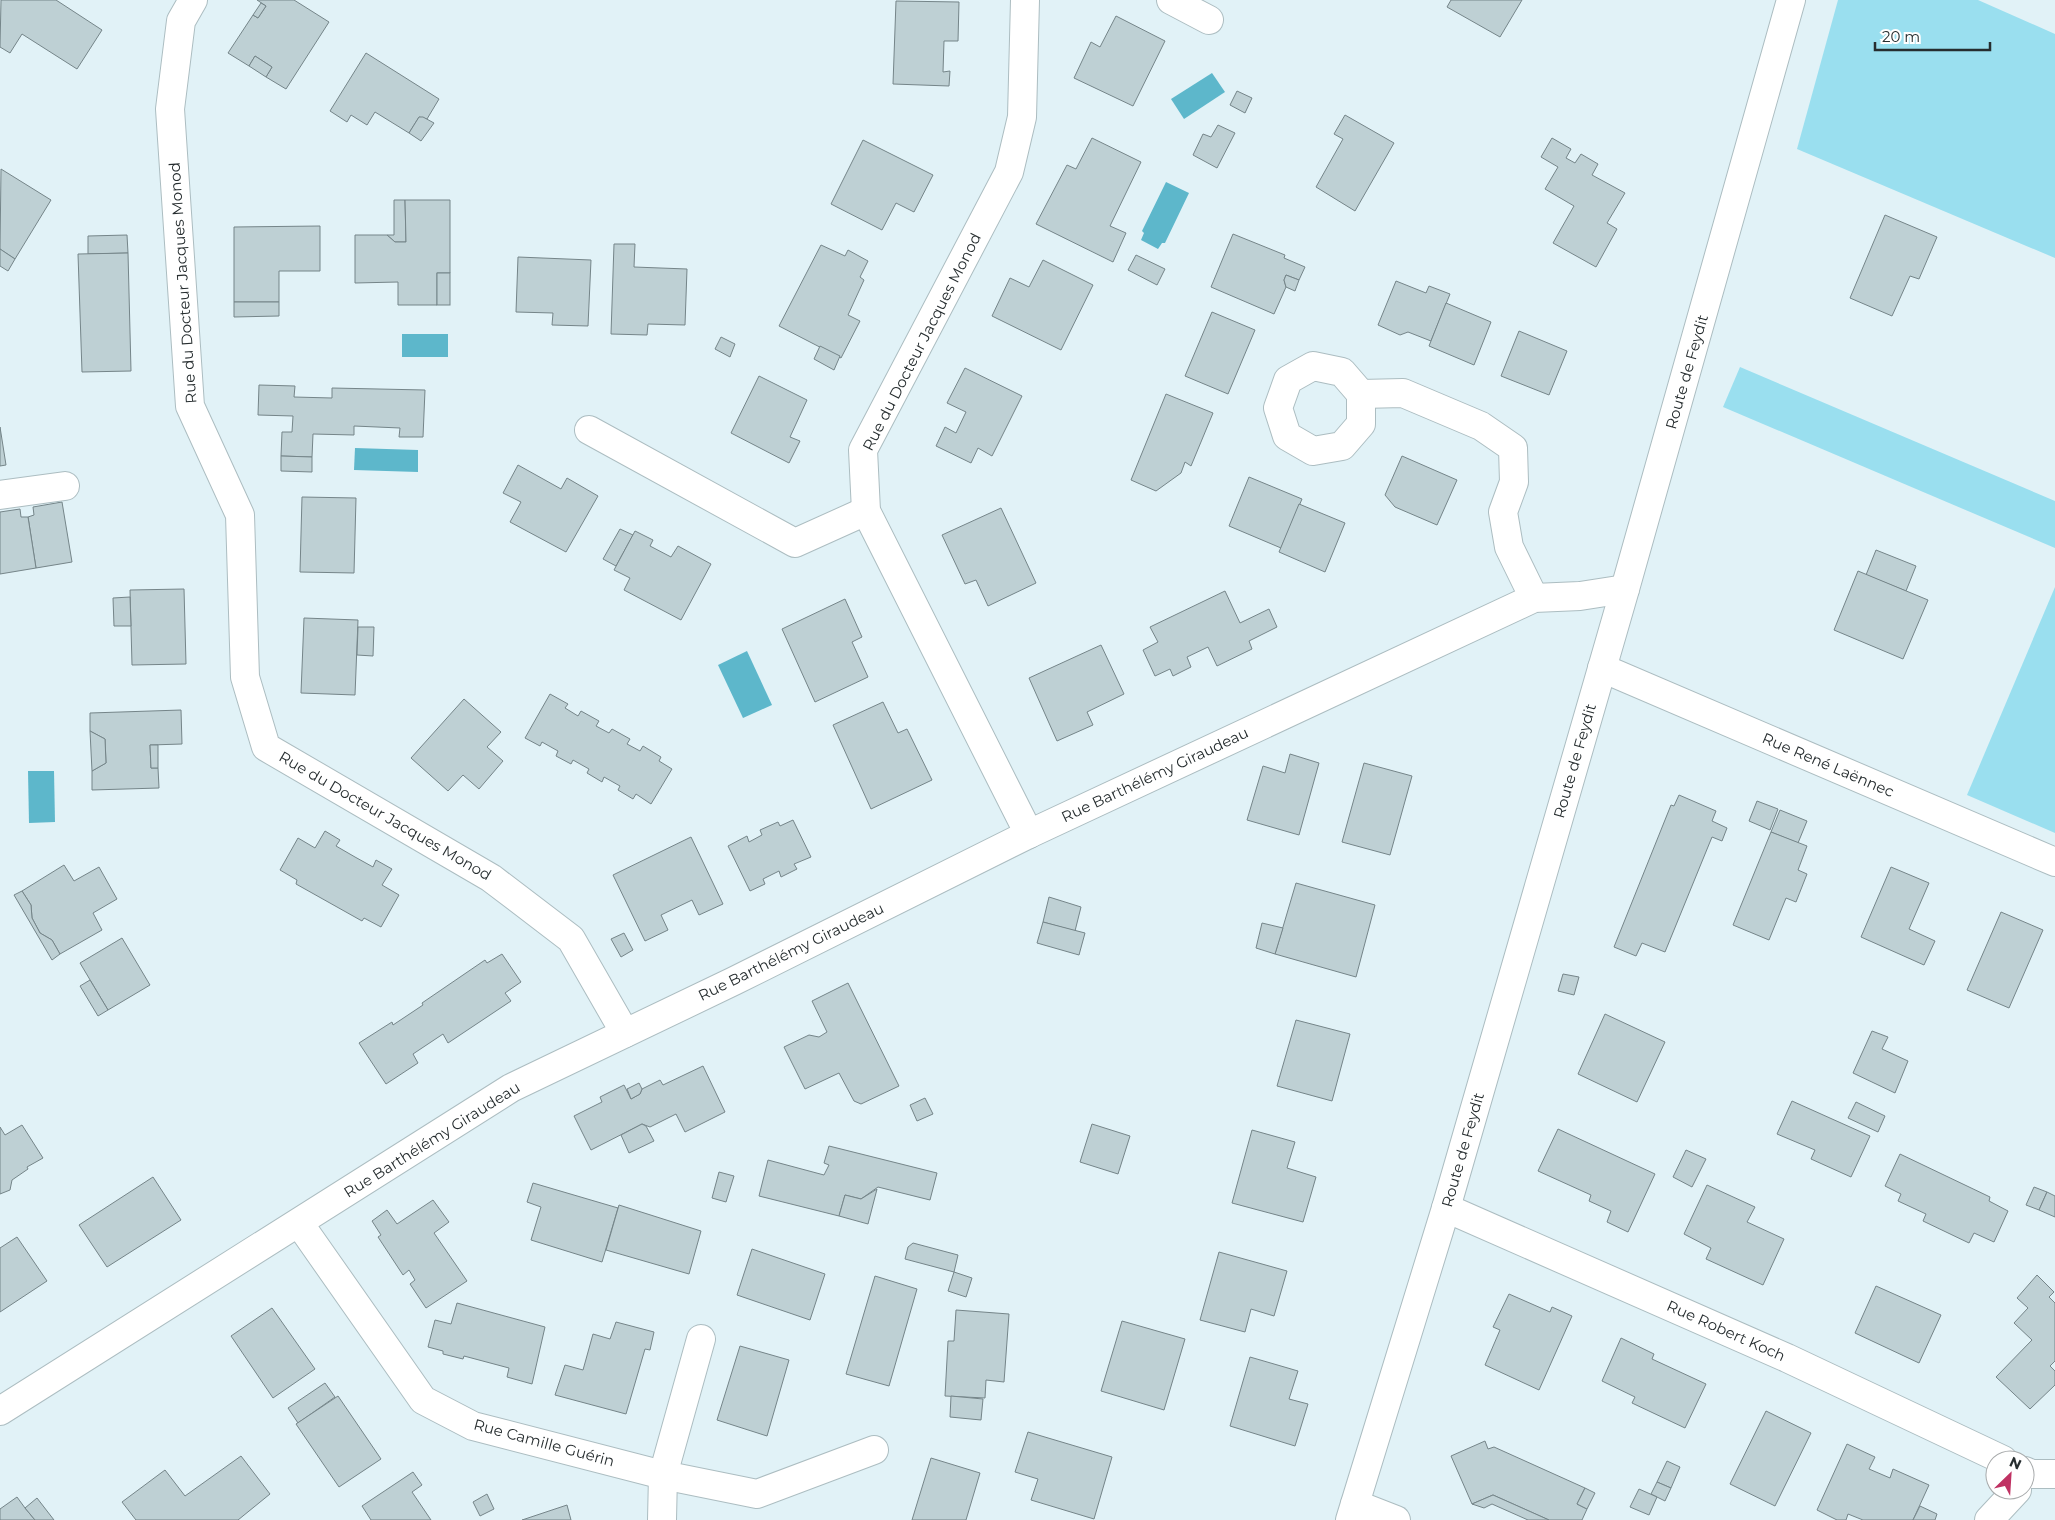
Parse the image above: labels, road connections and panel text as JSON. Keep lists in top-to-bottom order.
{
  "streets": {
    "street": [
      "Rue du Docteur Jacques Monod",
      "Route de Feydit",
      "Rue René Laënnec",
      "Rue Barthélémy Giraudeau",
      "Rue Robert Koch",
      "Rue Camille Guérin"
    ]
  },
  "crossings": [
    ["Rue du Docteur Jacques Monod", "Rue Barthélémy Giraudeau"],
    ["Route de Feydit", "Rue René Laënnec"],
    ["Route de Feydit", "Rue Barthélémy Giraudeau"],
    ["Route de Feydit", "Rue Robert Koch"],
    ["Rue Barthélémy Giraudeau", "Rue Camille Guérin"]
  ],
  "scale_bar": "20 m",
  "north": "top right"
}
